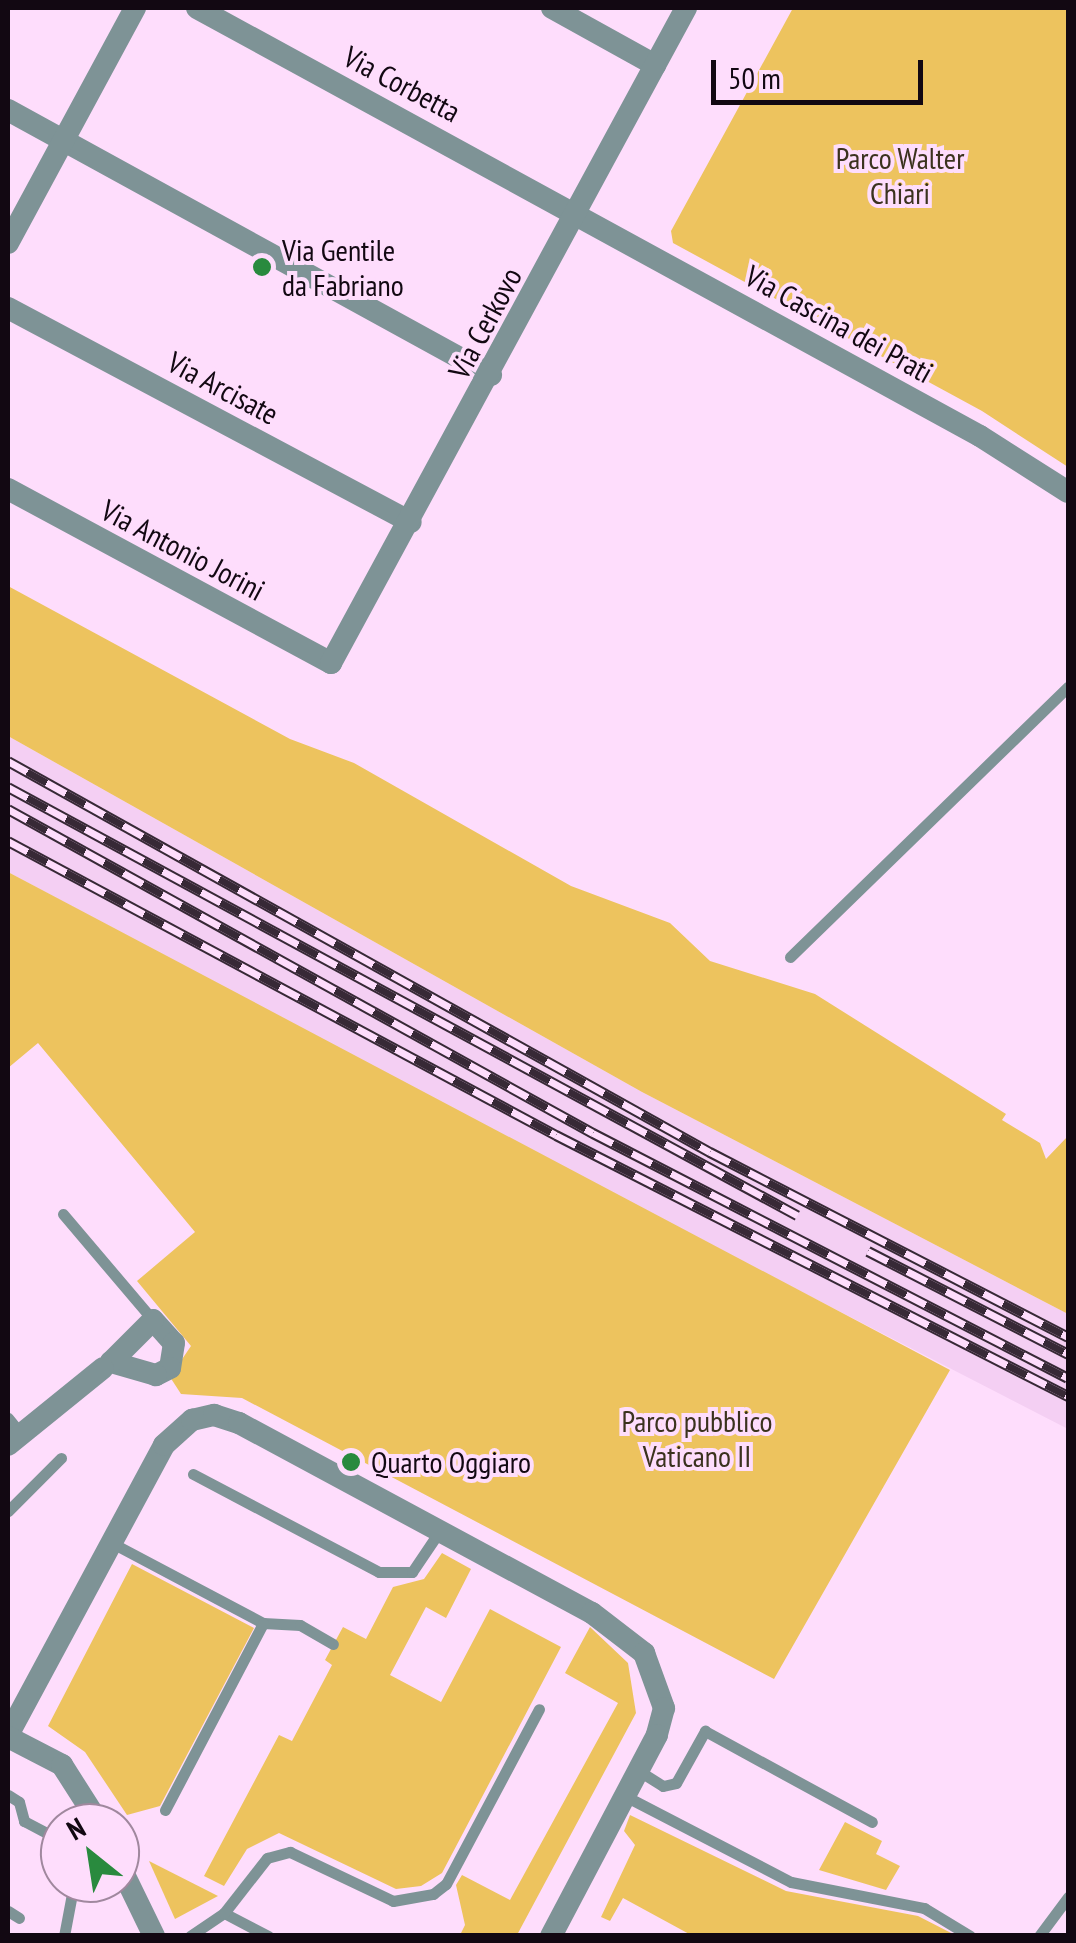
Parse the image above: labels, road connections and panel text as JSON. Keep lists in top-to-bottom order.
{
  "streets": {
    "street": [
      "Via Corbetta",
      "Via Cerkovo",
      "Via Cascina dei Prati",
      "Via Arcisate",
      "Via Antonio Jorini"
    ]
  },
  "crossings": [
    ["Via Corbetta", "Via Cerkovo"],
    ["Via Corbetta", "Via Cascina dei Prati"],
    ["Via Cerkovo", "Via Cascina dei Prati"],
    ["Via Cerkovo", "Via Arcisate"],
    ["Via Cerkovo", "Via Antonio Jorini"]
  ],
  "parks": ["Parco Walter Chiari", "Parco pubblico Vaticano II"],
  "places": ["Via Gentile da Fabriano", "Quarto Oggiaro"],
  "scale_bar": "50 m",
  "north": "top left"
}
